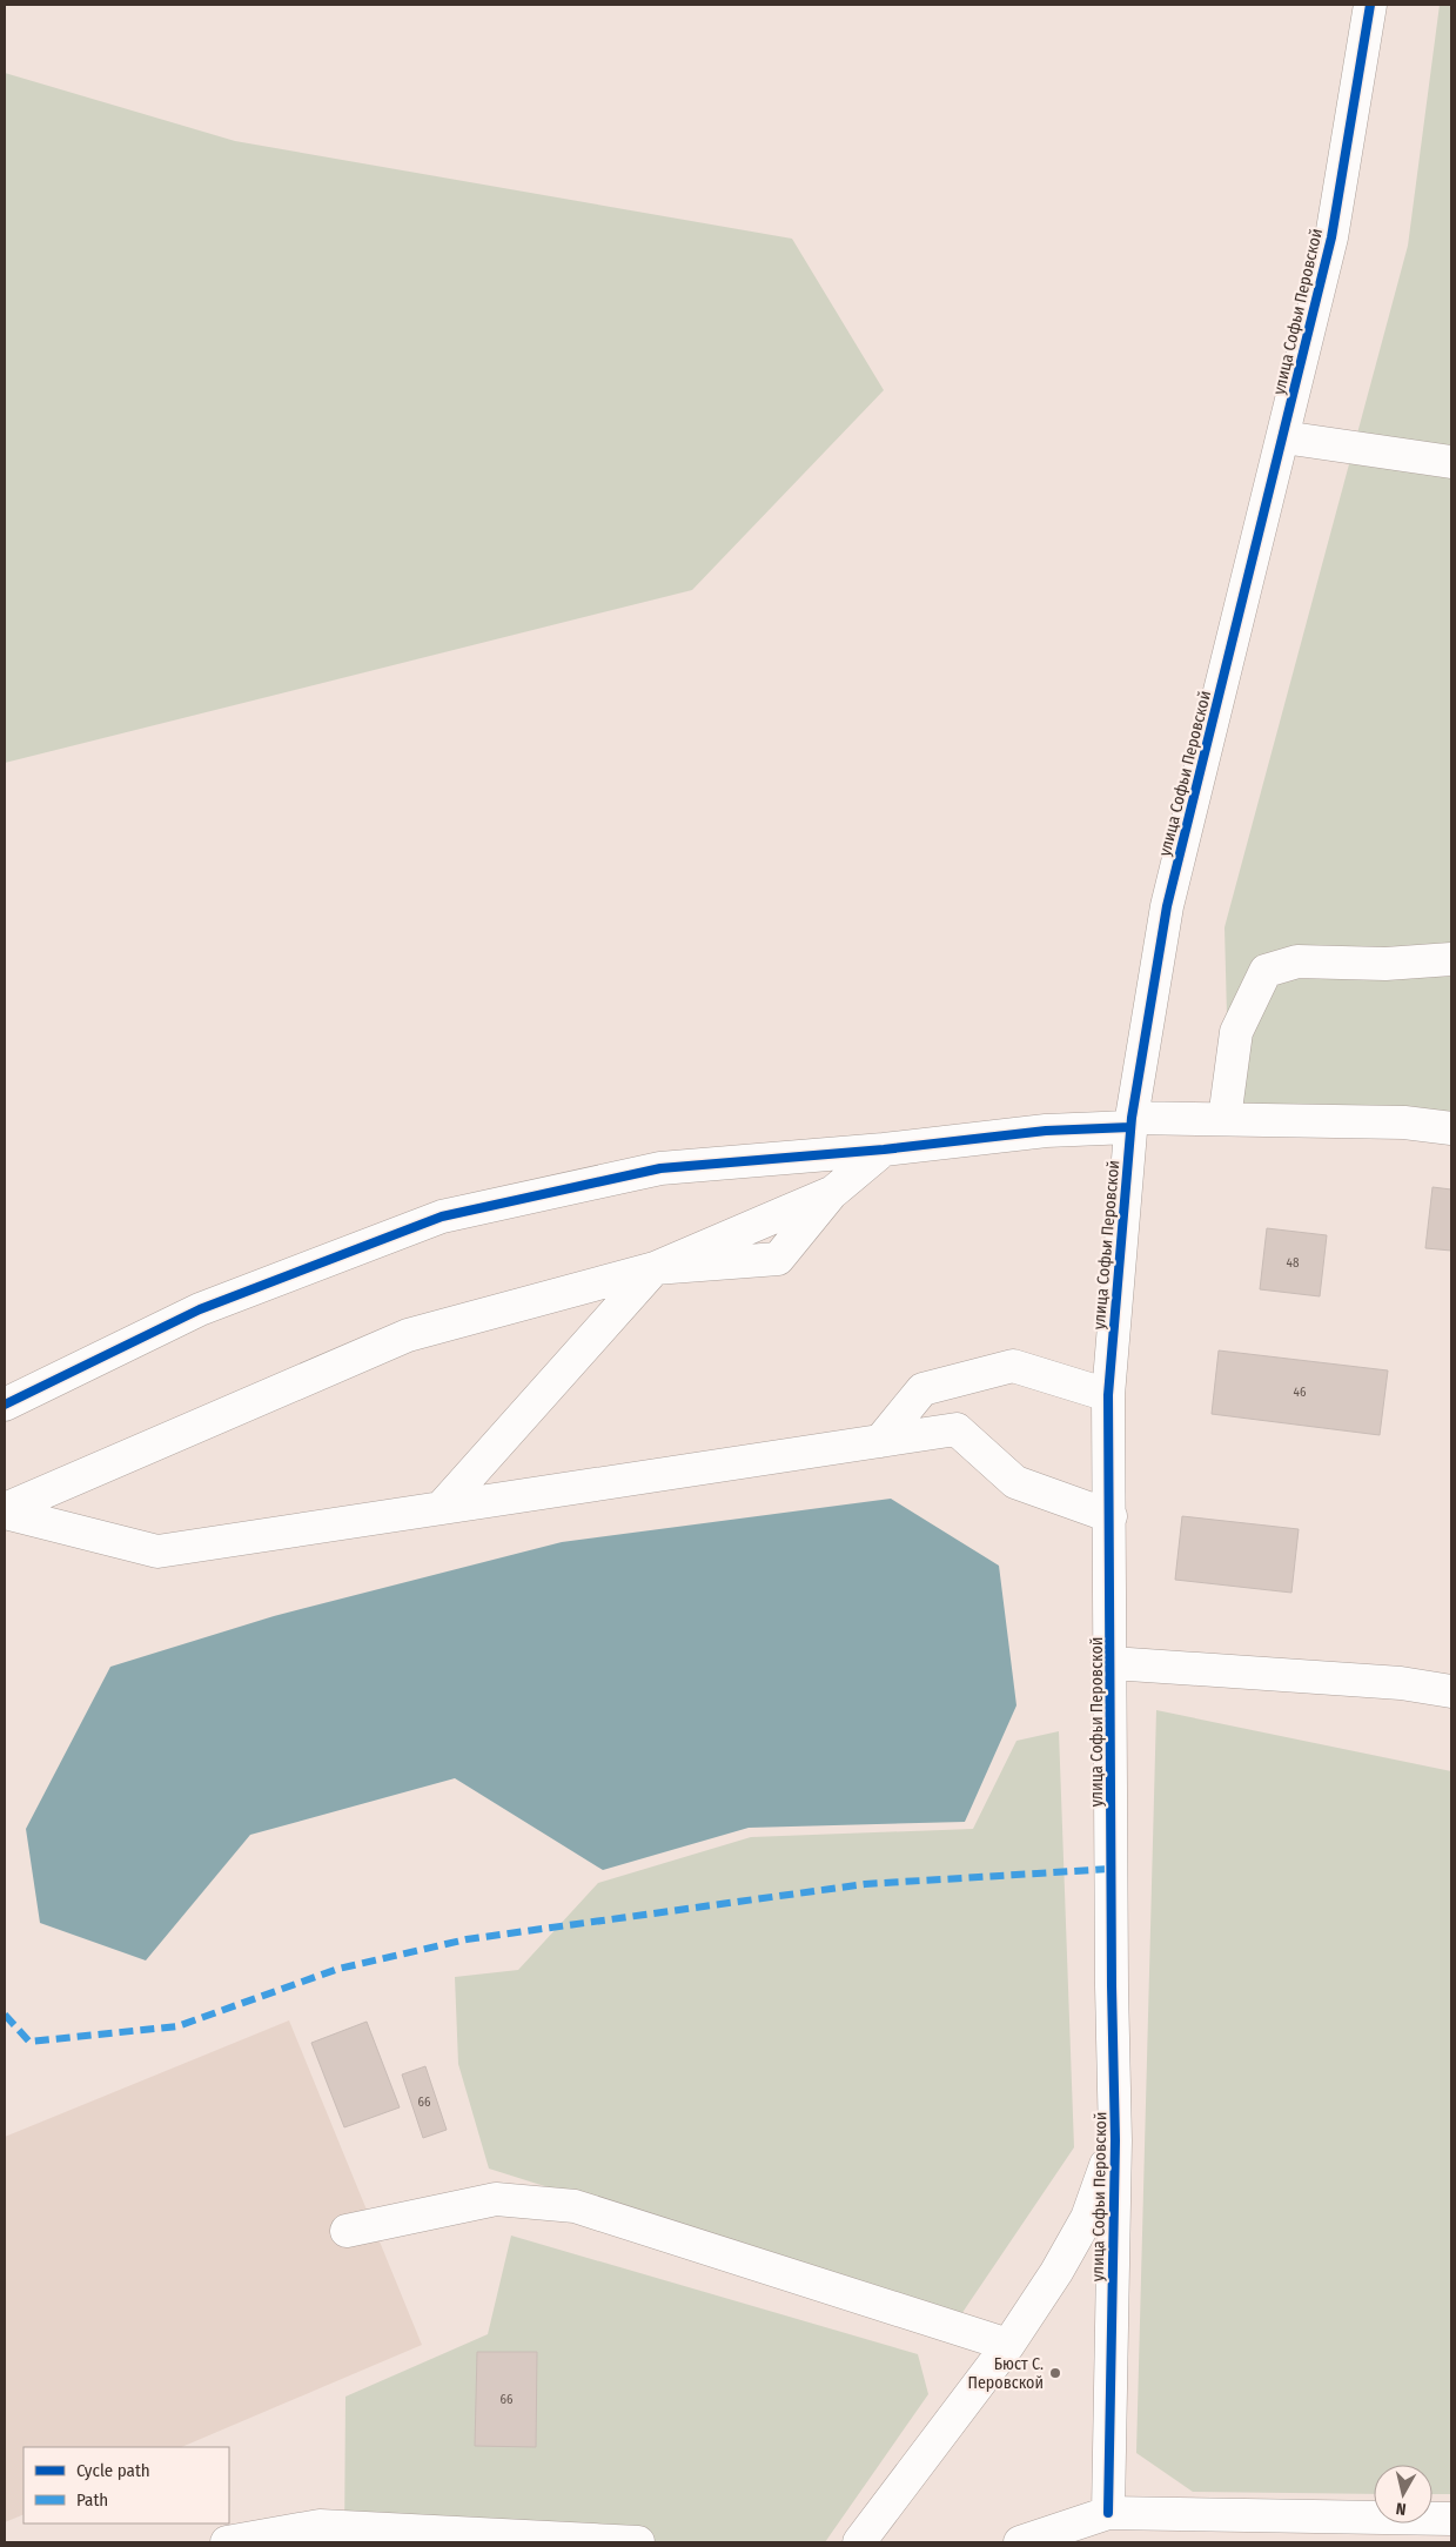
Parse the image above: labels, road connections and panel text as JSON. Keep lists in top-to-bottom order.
{
  "streets": {
    "street": ["улица Софьи Перовской"]
  },
  "places": ["Бюст С. Перовской"],
  "house_numbers": [
    "48",
    "46",
    "66",
    "66"
  ],
  "legend": ["Cycle path", "Path"],
  "north": "bottom"
}
